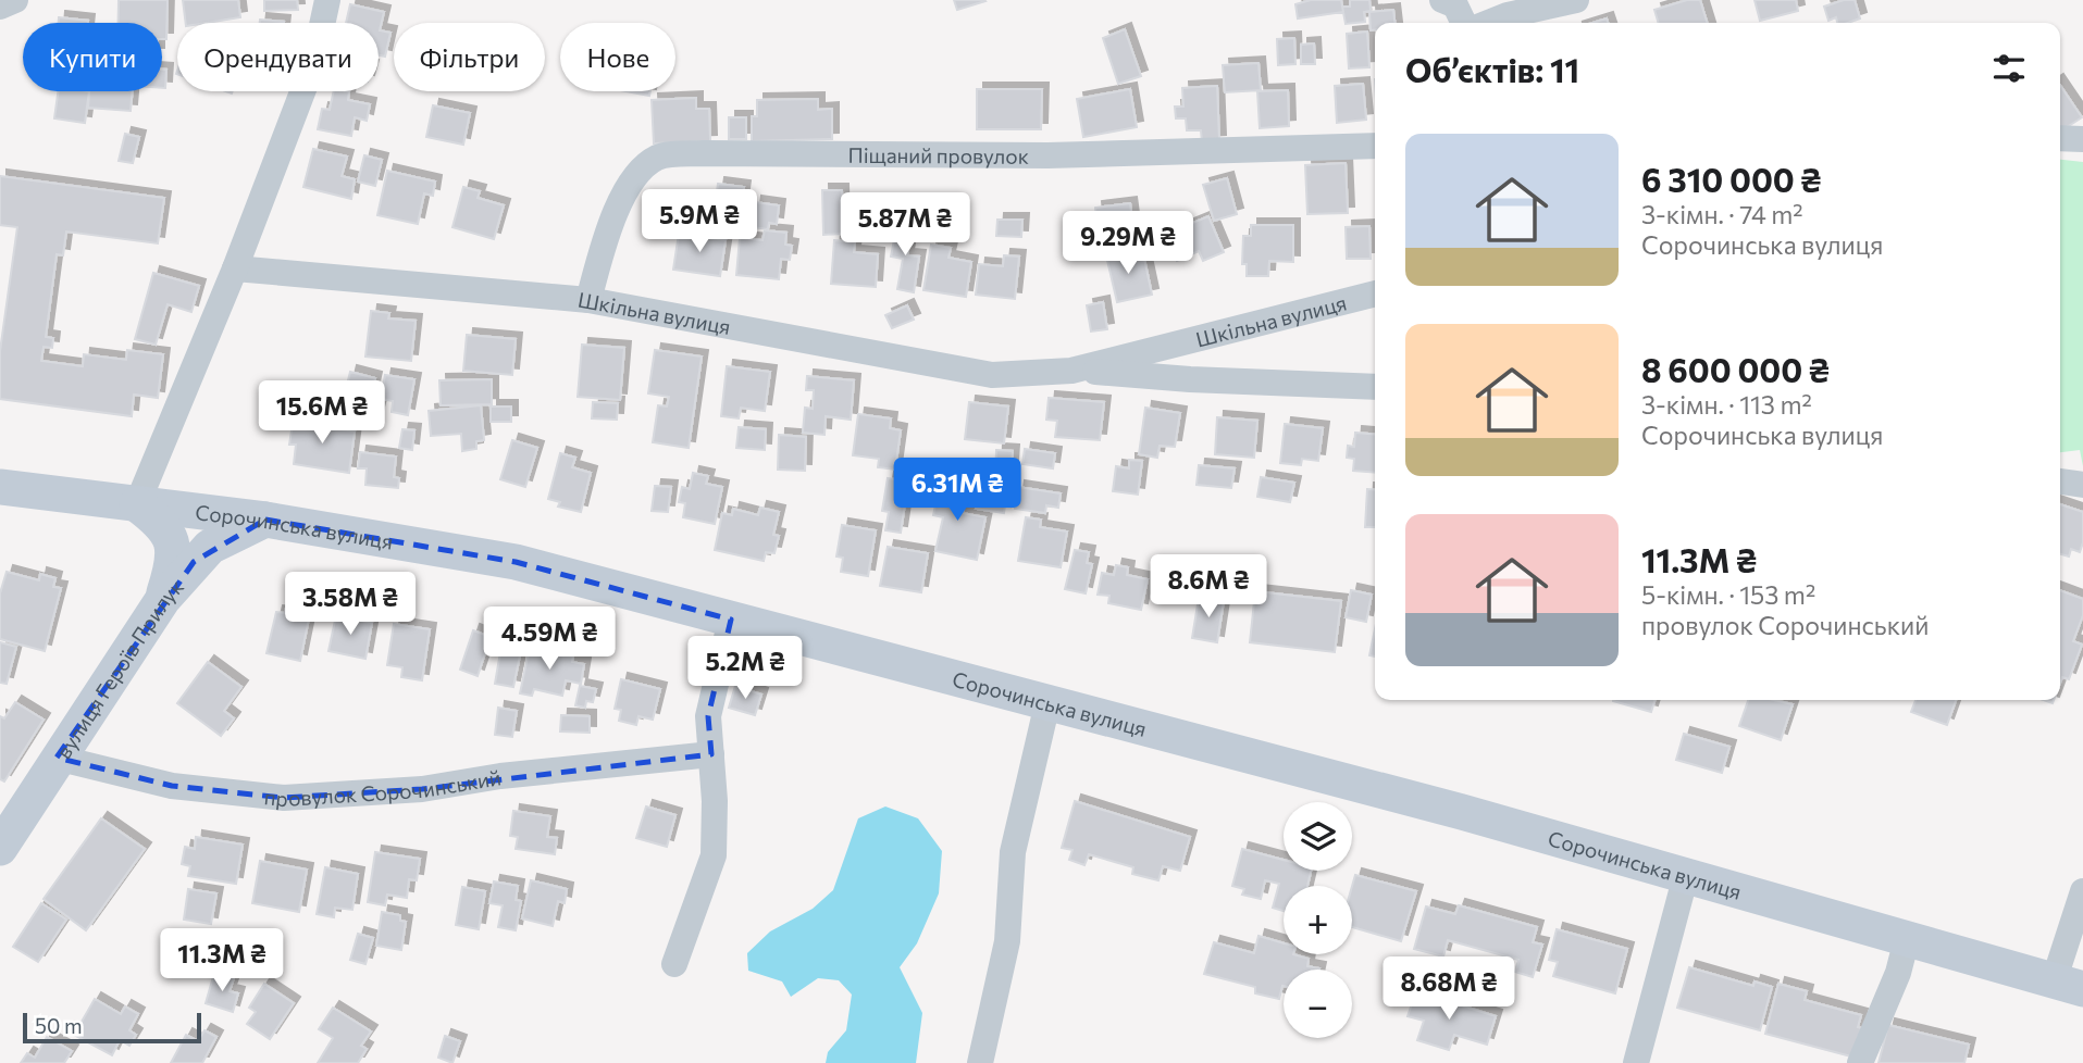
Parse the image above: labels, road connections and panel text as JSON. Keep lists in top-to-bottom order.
{
  "streets": {
    "main road": ["Сорочинська вулиця", "вулиця Героїв Прилук"],
    "street": ["Піщаний провулок", "Шкільна вулиця", "провулок Сорочинський"]
  },
  "crossings": [
    ["Піщаний провулок", "Шкільна вулиця"],
    ["Сорочинська вулиця", "вулиця Героїв Прилук"],
    ["вулиця Героїв Прилук", "провулок Сорочинський"]
  ],
  "scale_bar": "50 m",
  "page": {
    "chip": [
      "Купити",
      "Орендувати",
      "Фільтри",
      "Нове"
    ],
    "heading": "Об’єктів: 11",
    "list": [
      {
        "name": "6 310 000 ₴",
        "note": "3-кімн. · 74 m² · Сорочинська вулиця"
      },
      {
        "name": "8 600 000 ₴",
        "note": "3-кімн. · 113 m² · Сорочинська вулиця"
      },
      {
        "name": "11.3M ₴",
        "note": "5-кімн. · 153 m² · провулок Сорочинський"
      }
    ],
    "price": [
      "5.9M ₴",
      "5.87M ₴",
      "9.29M ₴",
      "15.6M ₴",
      "6.31M ₴",
      "8.6M ₴",
      "3.58M ₴",
      "4.59M ₴",
      "5.2M ₴",
      "11.3M ₴",
      "8.68M ₴"
    ],
    "map_buttons": ["+", "−"],
    "scale": "50 m"
  }
}
